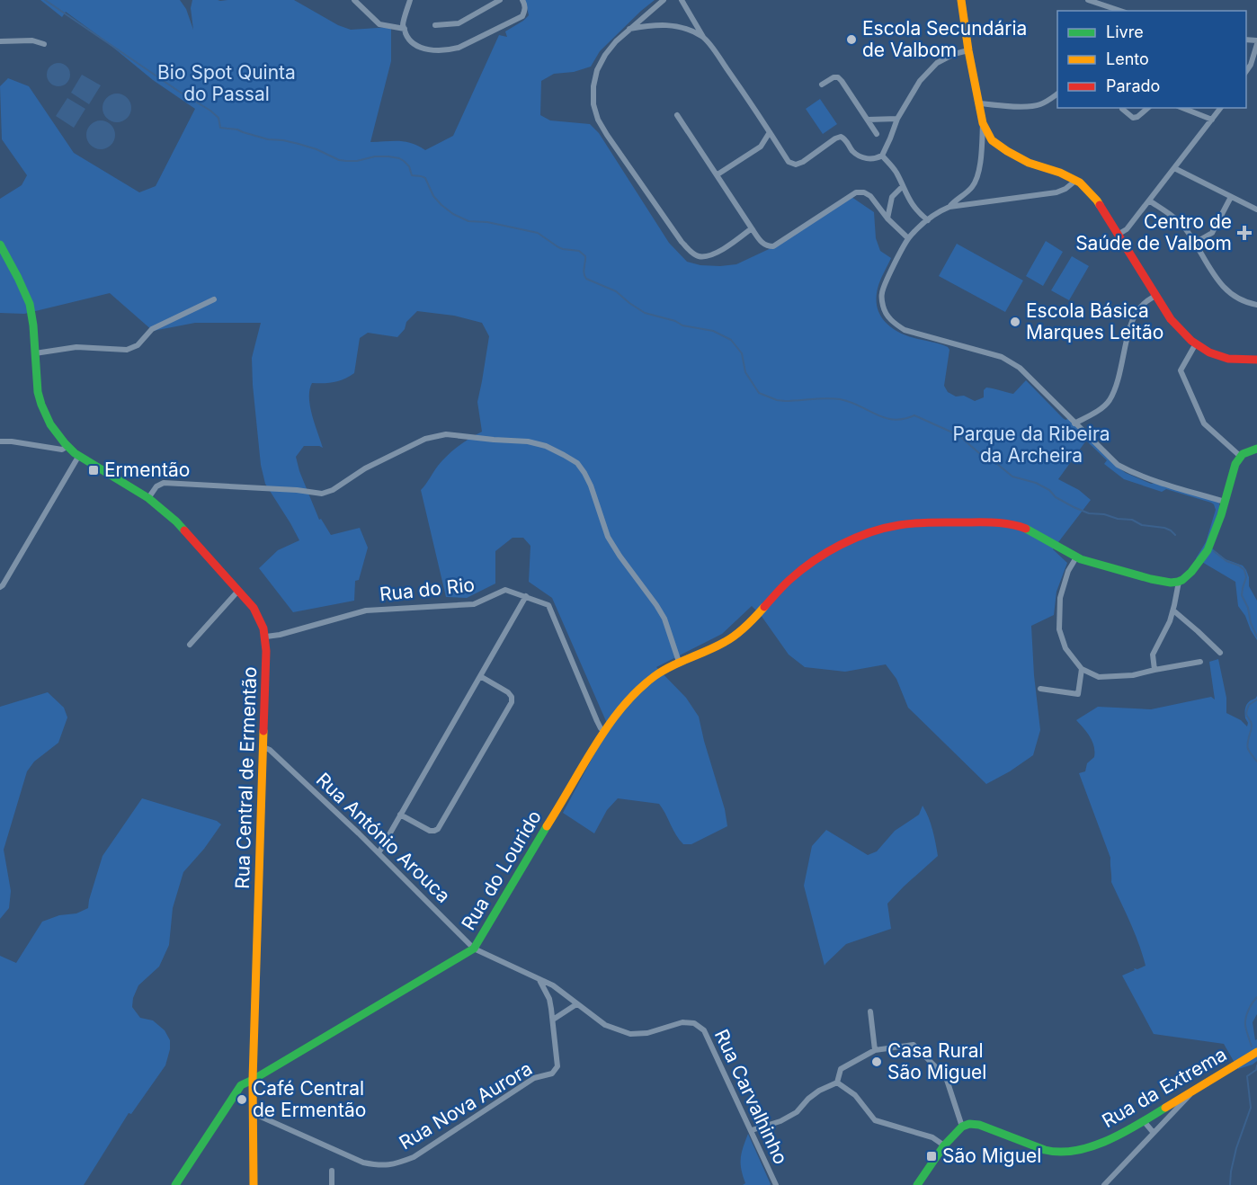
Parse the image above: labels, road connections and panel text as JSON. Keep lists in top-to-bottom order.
{
  "streets": {
    "street": [
      "Rua do Rio",
      "Rua Central de Ermentão",
      "Rua António Arouca",
      "Rua do Lourido",
      "Rua da Extrema",
      "Rua Carvalhinho",
      "Rua Nova Aurora"
    ]
  },
  "crossings": [
    ["Rua do Rio", "Rua Central de Ermentão"],
    ["Rua do Rio", "Rua do Lourido"],
    ["Rua Central de Ermentão", "Rua António Arouca"],
    ["Rua Central de Ermentão", "Rua do Lourido"],
    ["Rua Central de Ermentão", "Rua Nova Aurora"],
    ["Rua António Arouca", "Rua do Lourido"],
    ["Rua António Arouca", "Rua Carvalhinho"],
    ["Rua António Arouca", "Rua Nova Aurora"],
    ["Rua Carvalhinho", "Rua Nova Aurora"]
  ],
  "parks": ["Bio Spot Quinta do Passal", "Parque da Ribeira da Archeira"],
  "places": {
    "other": [
      "Escola Secundária de Valbom",
      "Escola Básica Marques Leitão",
      "Casa Rural São Miguel",
      "Café Central de Ermentão"
    ],
    "health": ["Centro de Saúde de Valbom"],
    "transit": ["Ermentão", "São Miguel"]
  },
  "legend": ["Livre", "Lento", "Parado"]
}
